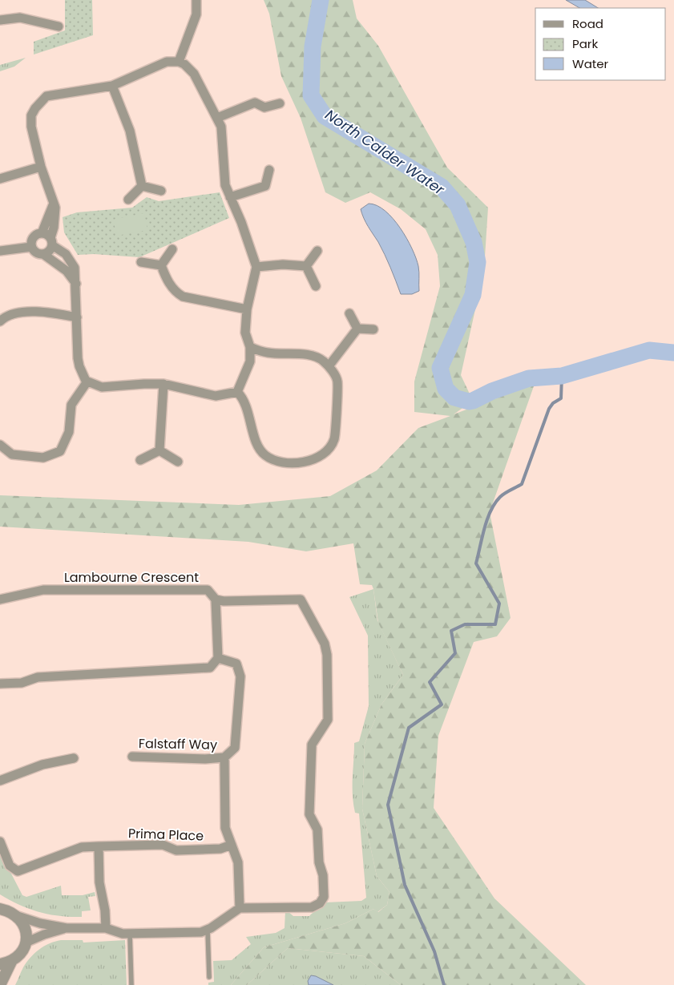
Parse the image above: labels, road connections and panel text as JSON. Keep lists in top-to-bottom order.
{
  "streets": {
    "street": ["Lambourne Crescent", "Falstaff Way", "Prima Place"]
  },
  "water": ["North Calder Water"],
  "legend": ["Road", "Park", "Water"]
}
